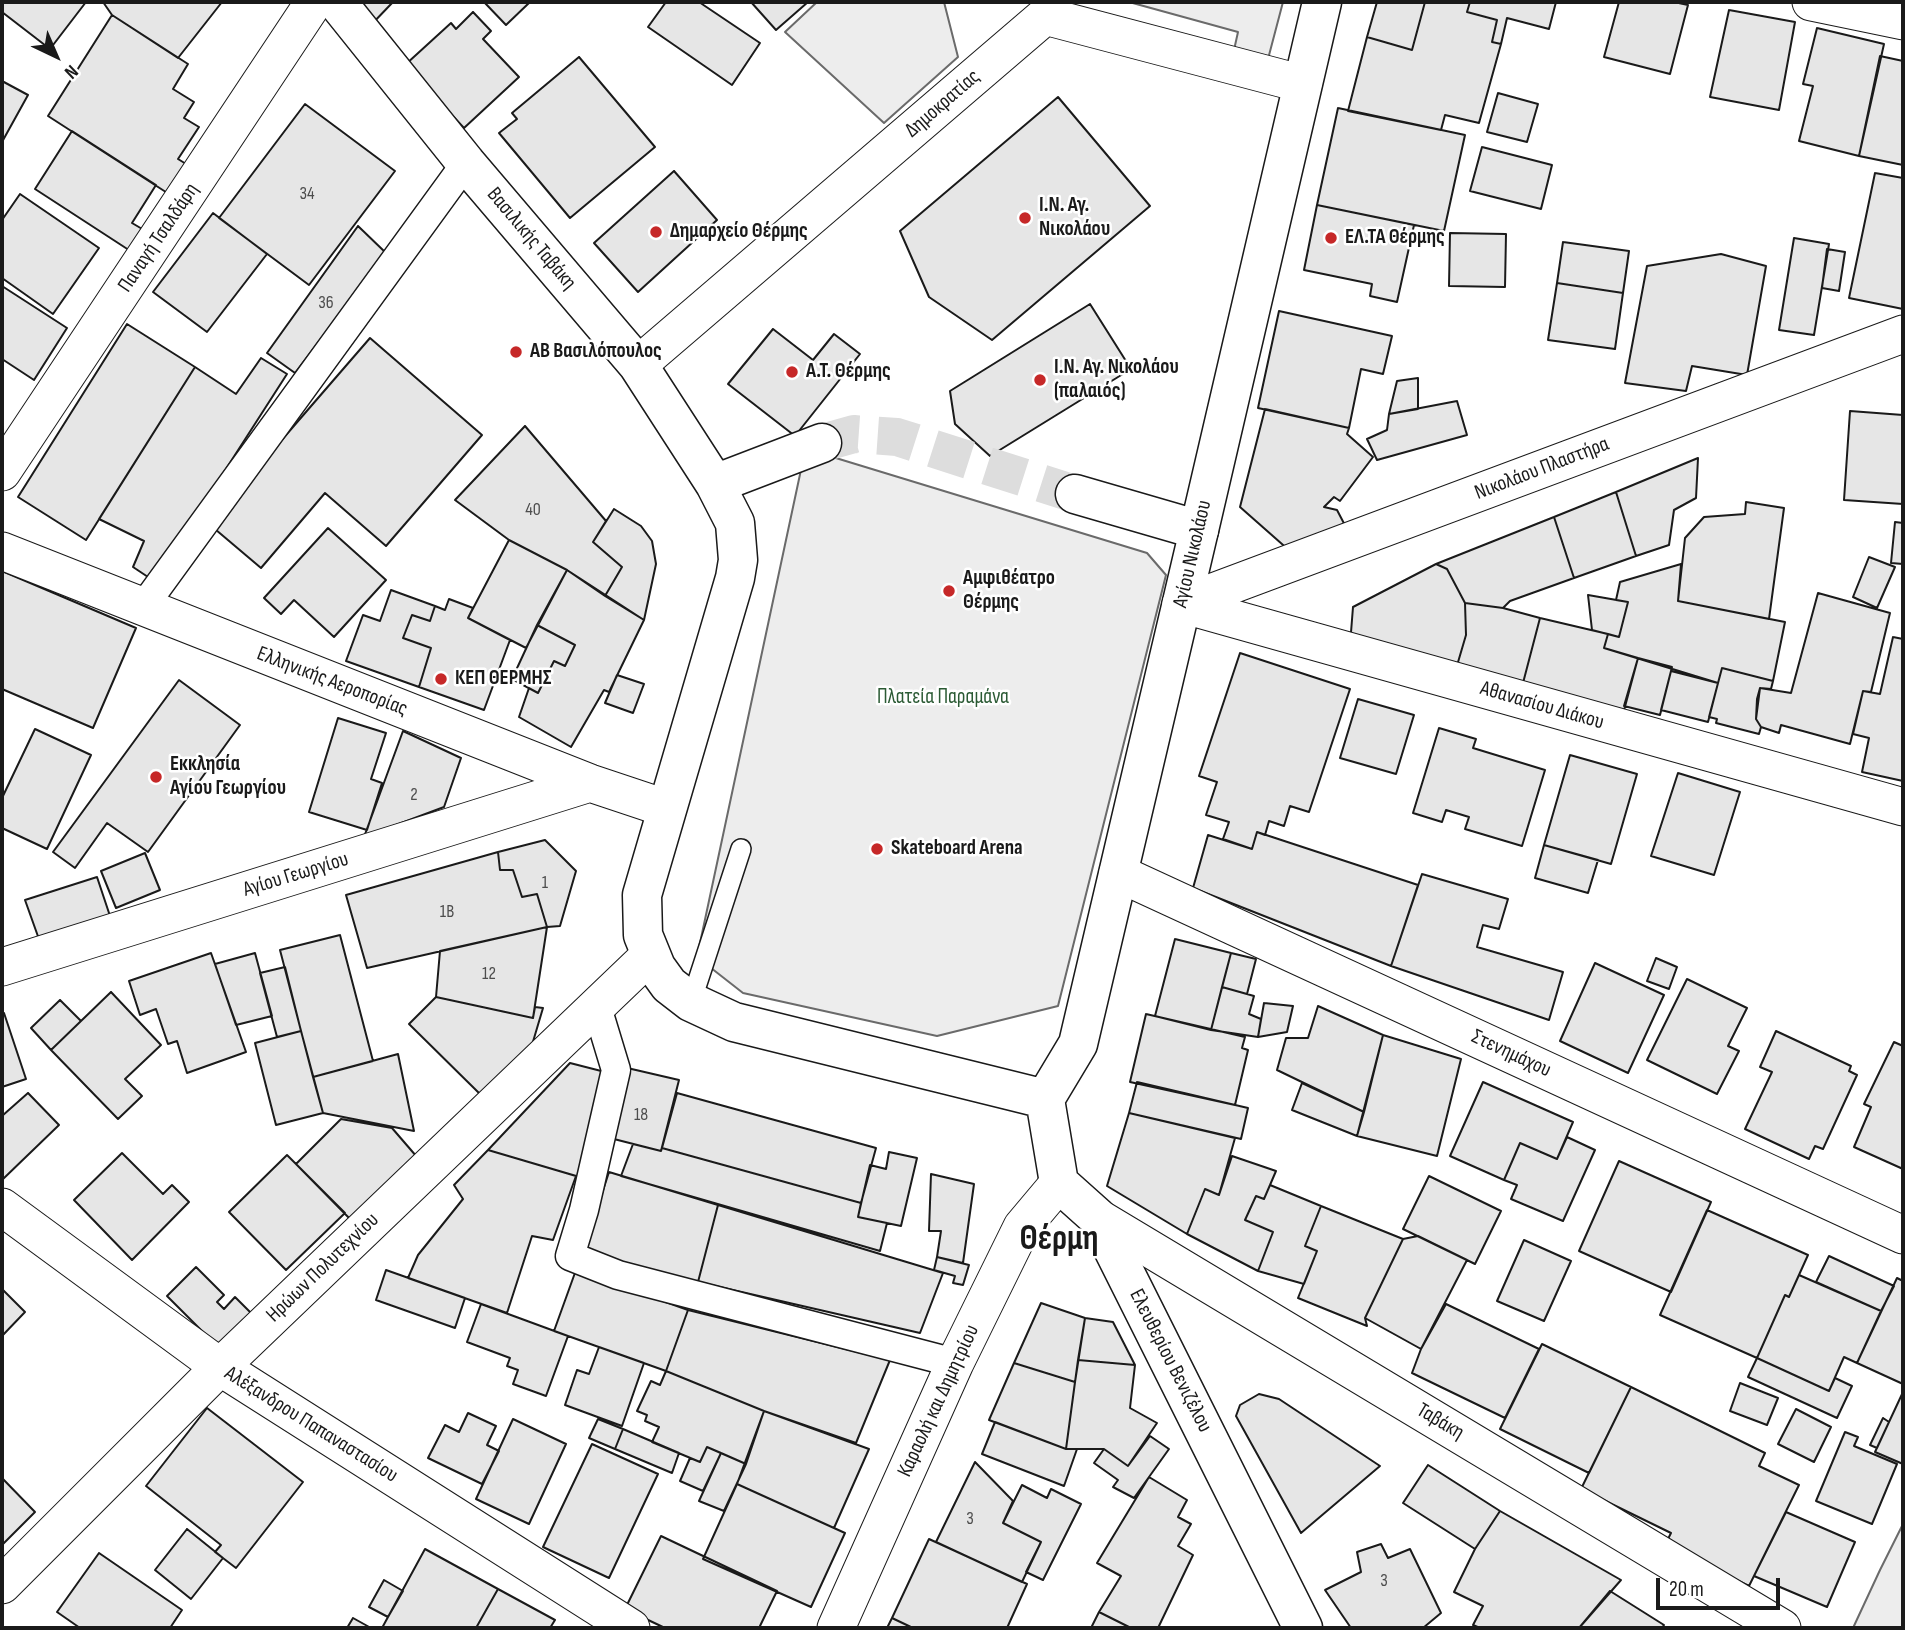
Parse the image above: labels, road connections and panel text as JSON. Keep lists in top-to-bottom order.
{
  "streets": {
    "main road": ["Βασιλικής Ταβάκη", "Αγίου Νικολάου", "Ελευθερίου Βενιζέλου"],
    "street": [
      "Δημοκρατίας",
      "Παναγή Τσαλδάρη",
      "Νικολάου Πλαστήρα",
      "Ελληνικής Αεροπορίας",
      "Αθανασίου Διάκου",
      "Αγίου Γεωργίου",
      "Στενημάχου",
      "Ηρώων Πολυτεχνίου",
      "Καραολή και Δημητρίου",
      "Ταβάκη",
      "Αλέξανδρου Παπαναστασίου"
    ]
  },
  "crossings": [
    ["Δημοκρατίας", "Βασιλικής Ταβάκη"],
    ["Δημοκρατίας", "Αγίου Νικολάου"],
    ["Νικολάου Πλαστήρα", "Αγίου Νικολάου"],
    ["Νικολάου Πλαστήρα", "Αθανασίου Διάκου"],
    ["Αγίου Νικολάου", "Αθανασίου Διάκου"],
    ["Αγίου Νικολάου", "Στενημάχου"],
    ["Ελληνικής Αεροπορίας", "Αγίου Γεωργίου"],
    ["Ηρώων Πολυτεχνίου", "Αλέξανδρου Παπαναστασίου"],
    ["Ελευθερίου Βενιζέλου", "Καραολή και Δημητρίου"],
    ["Ελευθερίου Βενιζέλου", "Ταβάκη"]
  ],
  "districts": ["Θέρμη"],
  "parks": ["Πλατεία Παραμάνα"],
  "places": [
    "Ι.Ν. Αγ. Νικολάου",
    "Δημαρχείο Θέρμης",
    "ΕΛ.ΤΑ Θέρμης",
    "ΑΒ Βασιλόπουλος",
    "Α.Τ. Θέρμης",
    "Ι.Ν. Αγ. Νικολάου (παλαιός)",
    "Αμφιθέατρο Θέρμης",
    "ΚΕΠ ΘΕΡΜΗΣ",
    "Εκκλησία Αγίου Γεωργίου",
    "Skateboard Arena"
  ],
  "house_numbers": [
    "34",
    "36",
    "40",
    "2",
    "1",
    "1B",
    "12",
    "18",
    "3",
    "3"
  ],
  "scale_bar": "20 m",
  "north": "bottom right"
}
